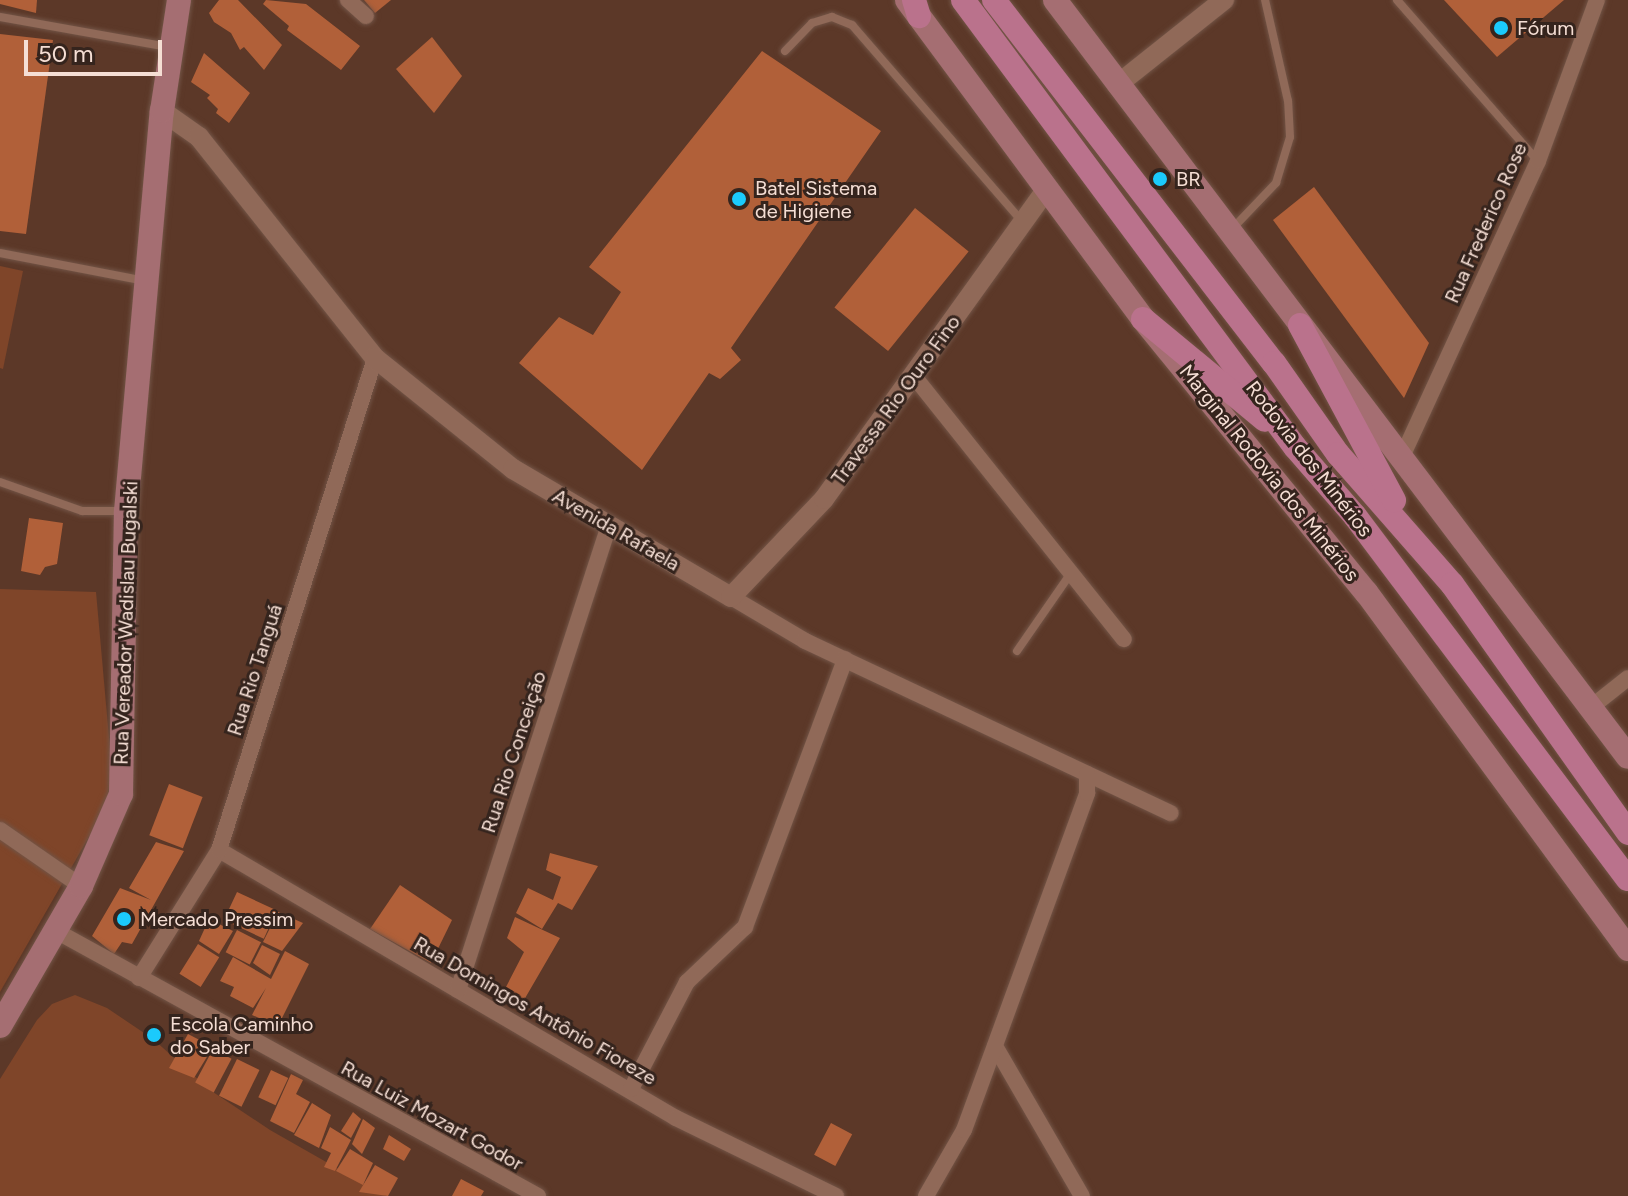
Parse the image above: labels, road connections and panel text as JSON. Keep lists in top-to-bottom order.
{
  "streets": {
    "main road": ["Rodovia dos Minérios", "Marginal Rodovia dos Minérios", "Rua Vereador Wadislau Bugalski"],
    "street": [
      "Rua Frederico Rose",
      "Travessa Rio Ouro Fino",
      "Avenida Rafaela",
      "Rua Rio Tanguá",
      "Rua Rio Conceição",
      "Rua Domingos Antônio Fioreze",
      "Rua Luiz Mozart Godor"
    ]
  },
  "crossings": [
    ["Travessa Rio Ouro Fino", "Marginal Rodovia dos Minérios"],
    ["Travessa Rio Ouro Fino", "Avenida Rafaela"],
    ["Avenida Rafaela", "Rua Vereador Wadislau Bugalski"],
    ["Avenida Rafaela", "Rua Rio Tanguá"],
    ["Avenida Rafaela", "Rua Rio Conceição"],
    ["Rua Vereador Wadislau Bugalski", "Rua Luiz Mozart Godor"],
    ["Rua Rio Tanguá", "Rua Domingos Antônio Fioreze"],
    ["Rua Rio Tanguá", "Rua Luiz Mozart Godor"],
    ["Rua Rio Conceição", "Rua Domingos Antônio Fioreze"]
  ],
  "places": [
    "Fórum",
    "BR",
    "Batel Sistema de Higiene",
    "Mercado Pressim",
    "Escola Caminho do Saber"
  ],
  "scale_bar": "50 m"
}
